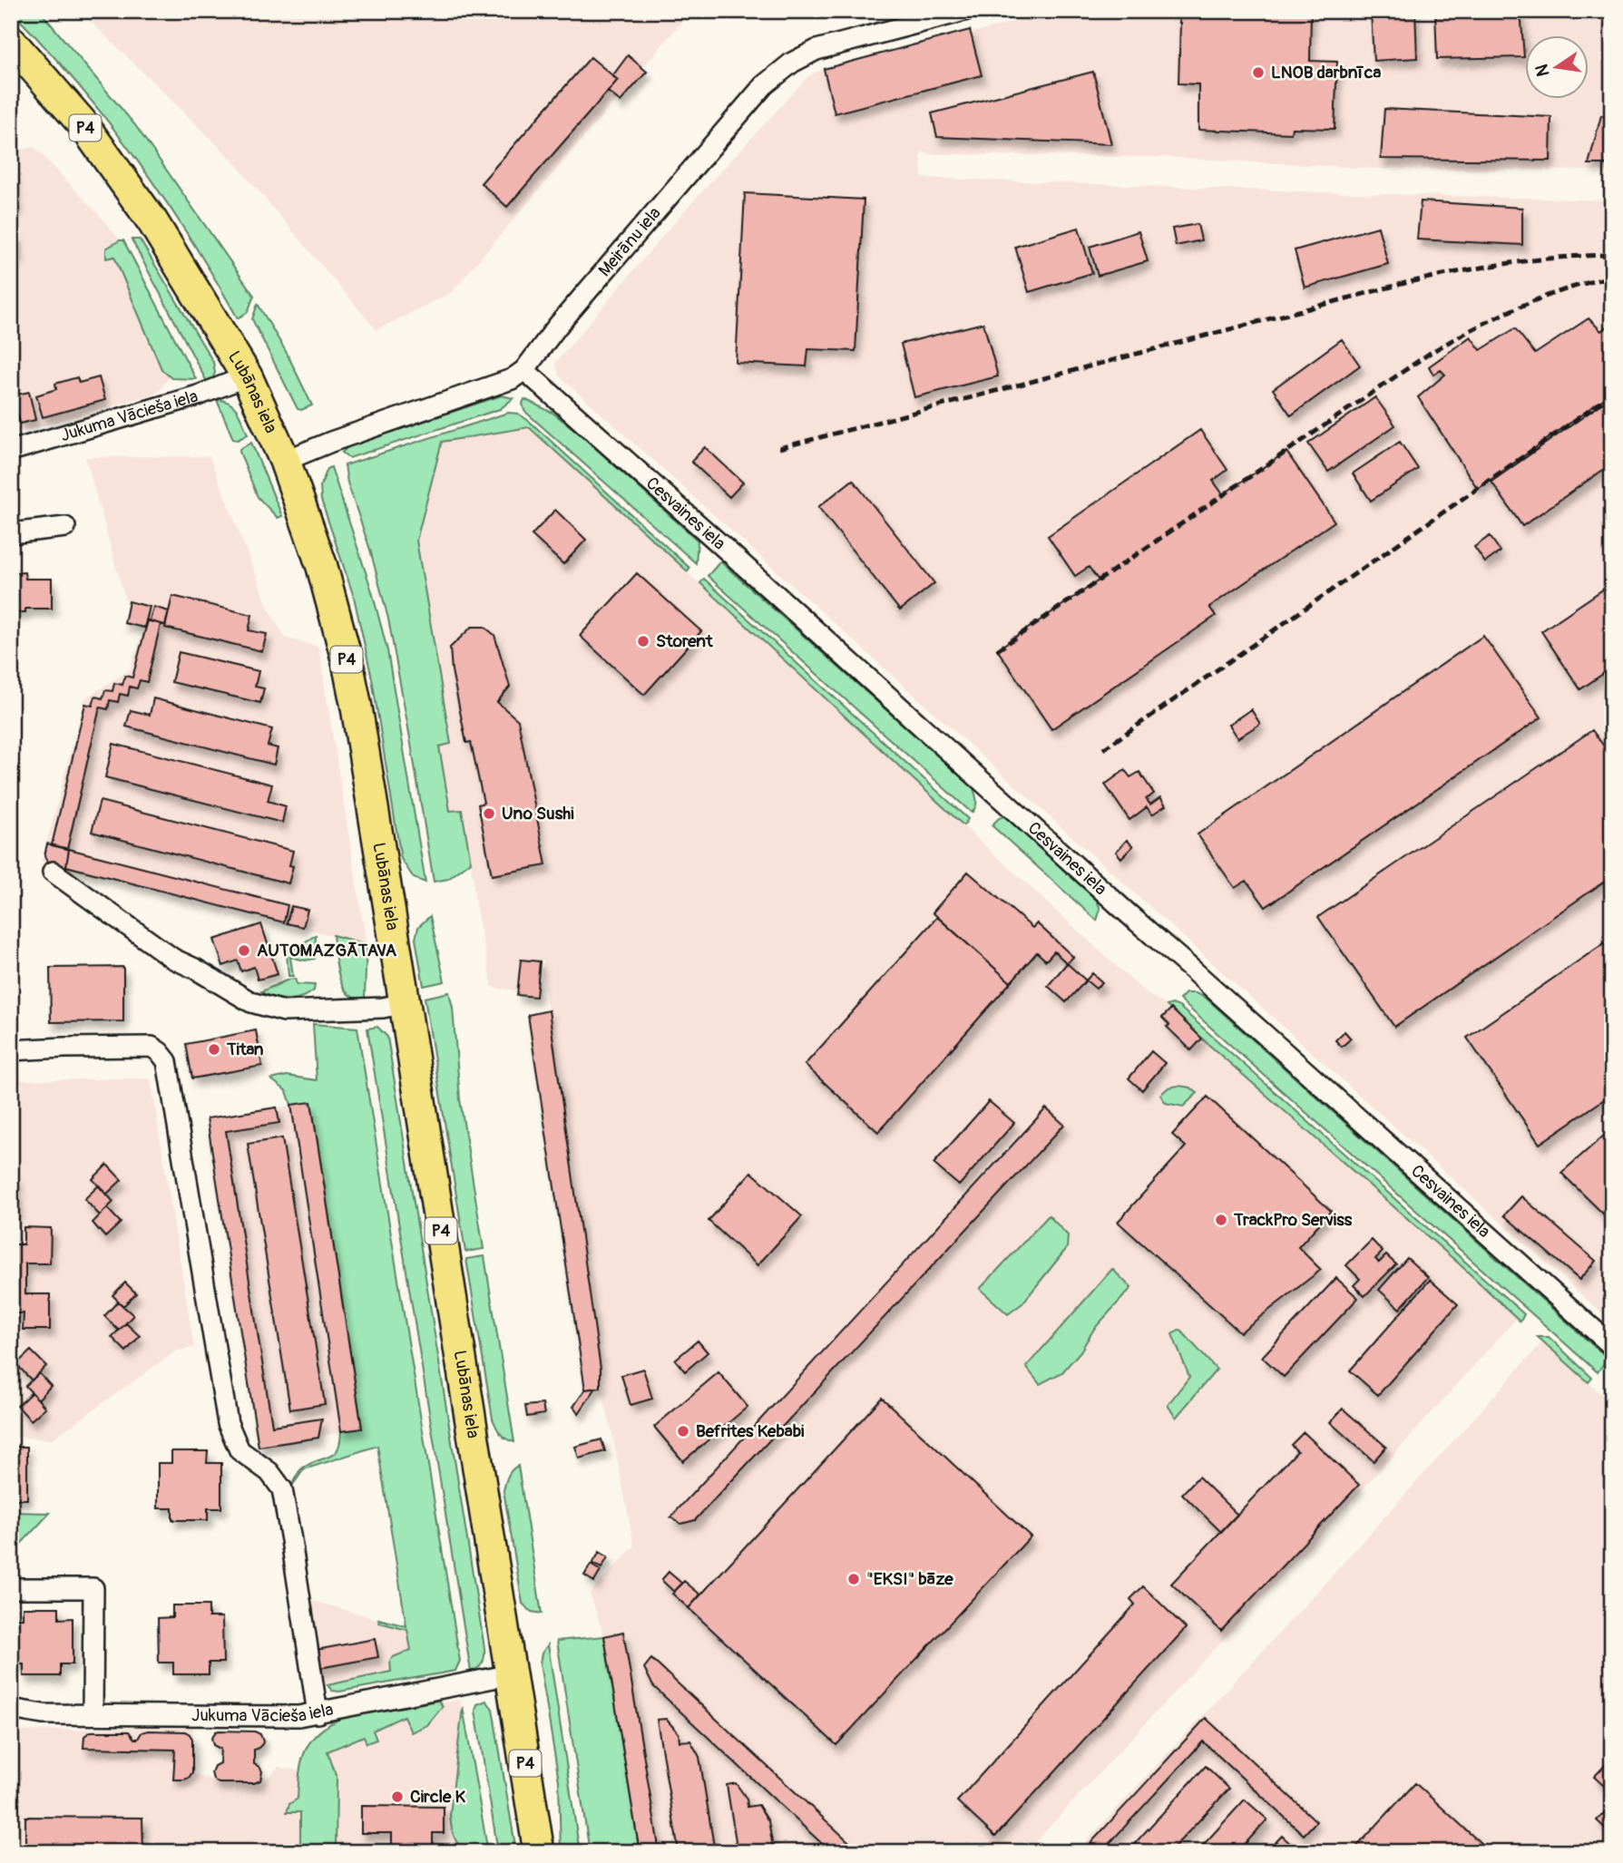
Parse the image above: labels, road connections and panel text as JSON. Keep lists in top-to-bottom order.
{
  "streets": {
    "main road": ["P4", "Lubānas iela"],
    "street": ["Meirānu iela", "Jukuma Vācieša iela", "Cesvaines iela"]
  },
  "crossings": [
    ["Meirānu iela", "Lubānas iela"],
    ["Meirānu iela", "Cesvaines iela"],
    ["Lubānas iela", "Jukuma Vācieša iela"]
  ],
  "places": [
    "LNOB darbnīca",
    "Storent",
    "Uno Sushi",
    "AUTOMAZGĀTAVA",
    "Titan",
    "TrackPro Serviss",
    "Befrites Kebabi",
    "\"EKSI\" bāze",
    "Circle K"
  ],
  "north": "left"
}
